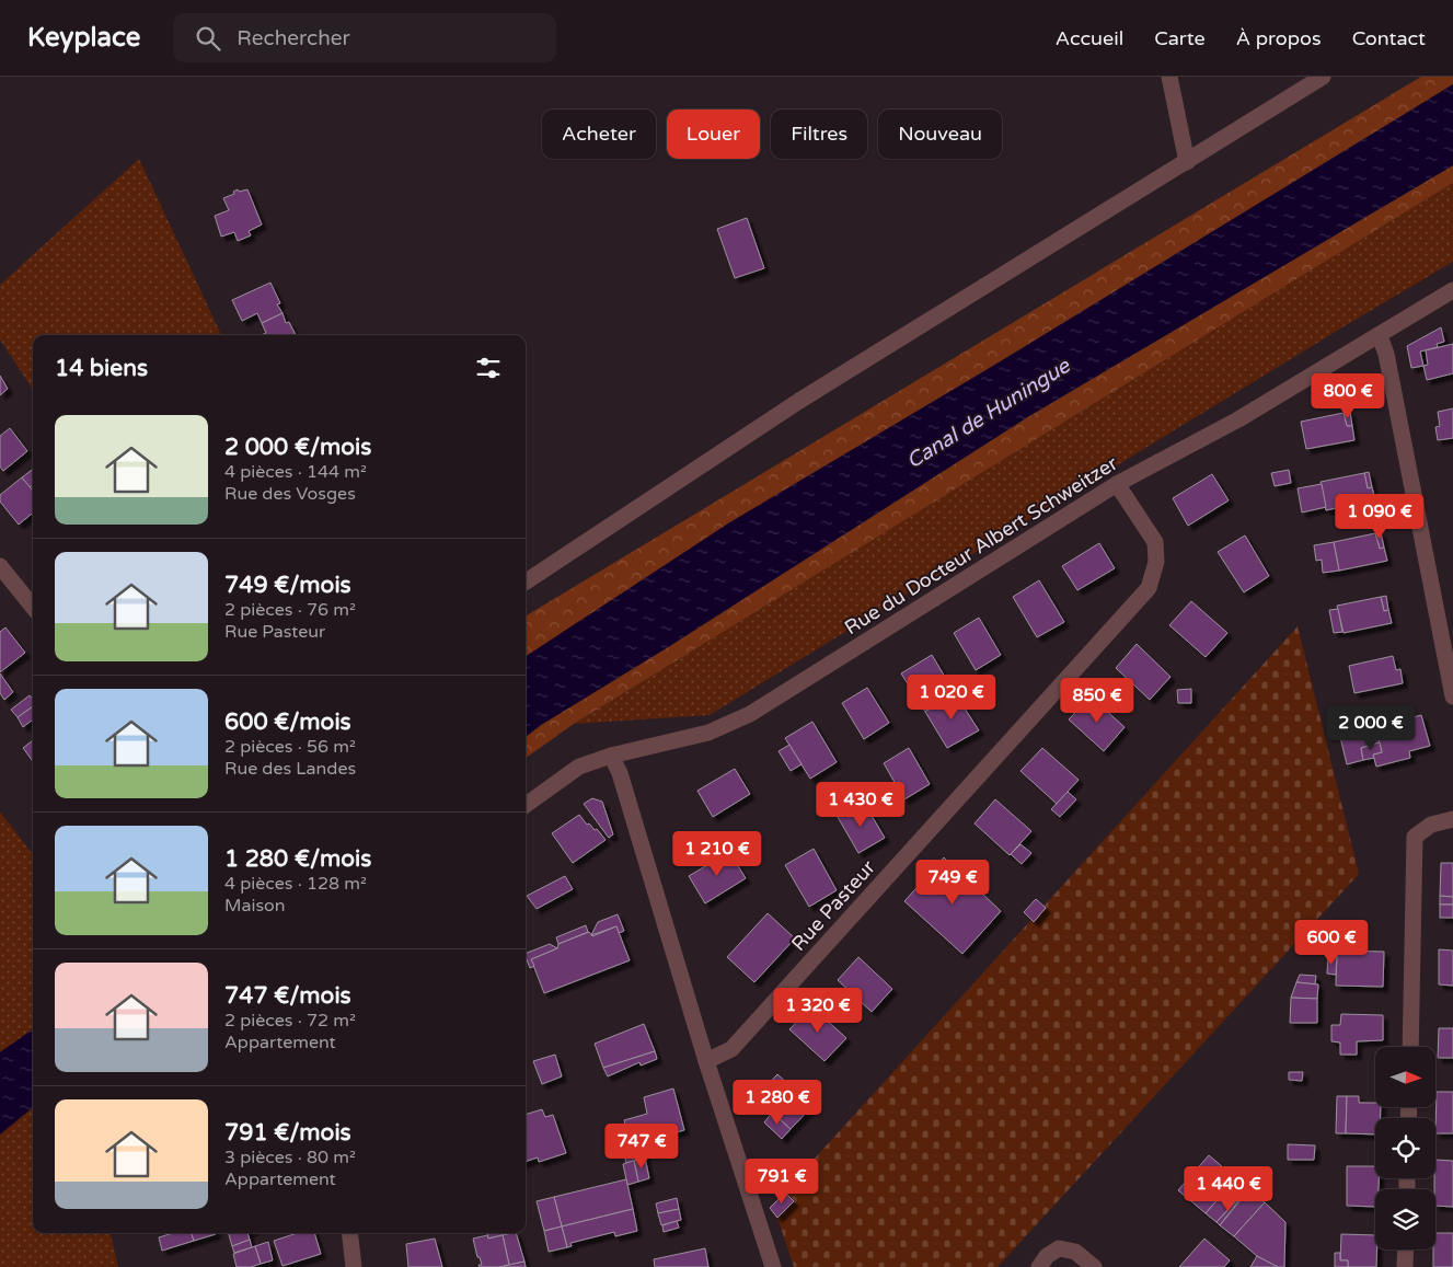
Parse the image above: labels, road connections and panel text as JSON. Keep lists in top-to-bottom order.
{
  "streets": {
    "street": ["Rue du Docteur Albert Schweitzer", "Rue Pasteur"]
  },
  "crossings": [
    ["Rue du Docteur Albert Schweitzer", "Rue Pasteur"]
  ],
  "water": ["Canal de Huningue"],
  "north": "right",
  "page": {
    "header": "Keyplace",
    "search": "Rechercher",
    "nav": [
      "Accueil",
      "Carte",
      "À propos",
      "Contact"
    ],
    "chip": [
      "Acheter",
      "Louer",
      "Filtres",
      "Nouveau"
    ],
    "heading": "14 biens",
    "price": [
      "800 €",
      "1 090 €",
      "1 020 €",
      "850 €",
      "2 000 €",
      "1 430 €",
      "1 210 €",
      "749 €",
      "600 €",
      "1 320 €",
      "1 280 €",
      "747 €",
      "791 €",
      "1 440 €"
    ],
    "list": [
      {
        "name": "2 000 €/mois",
        "note": "4 pièces · 144 m² · Rue des Vosges"
      },
      {
        "name": "749 €/mois",
        "note": "2 pièces · 76 m² · Rue Pasteur"
      },
      {
        "name": "600 €/mois",
        "note": "2 pièces · 56 m² · Rue des Landes"
      },
      {
        "name": "1 280 €/mois",
        "note": "4 pièces · 128 m² · Maison"
      },
      {
        "name": "747 €/mois",
        "note": "2 pièces · 72 m² · Appartement"
      },
      {
        "name": "791 €/mois",
        "note": "3 pièces · 80 m² · Appartement"
      }
    ]
  }
}
